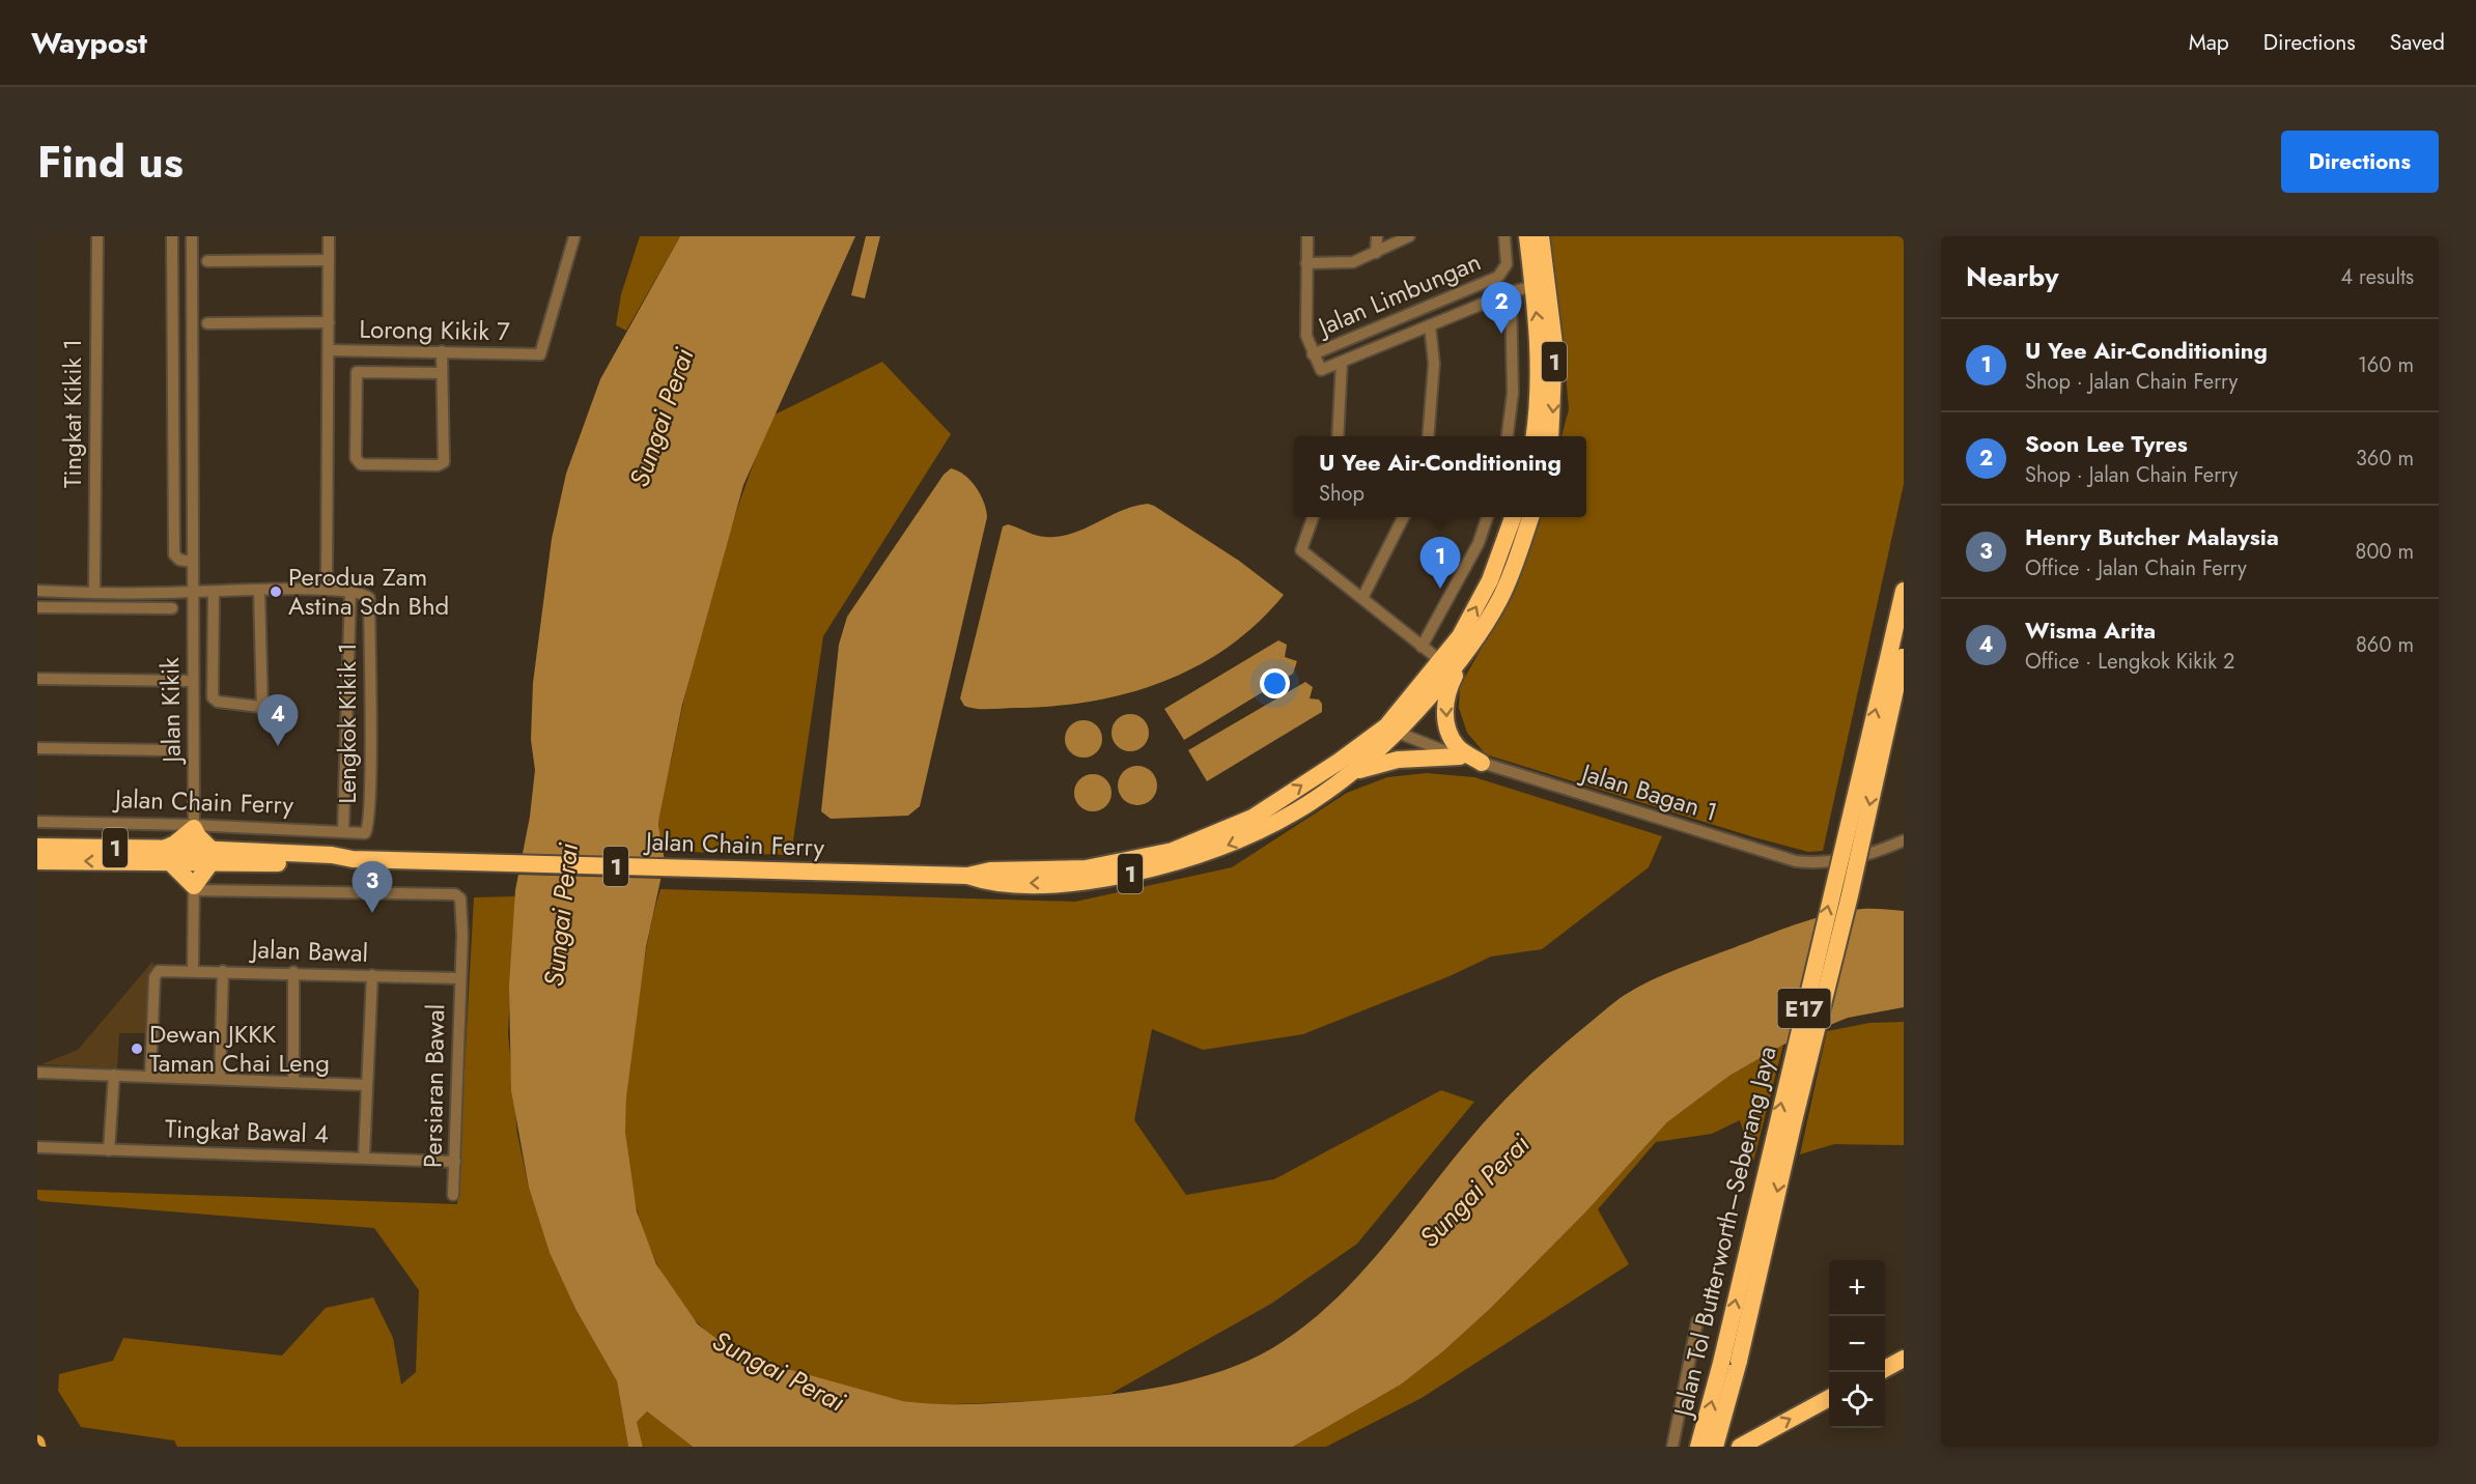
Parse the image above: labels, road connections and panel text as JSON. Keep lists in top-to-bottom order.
{
  "streets": {
    "highway": [
      "1",
      "Jalan Chain Ferry",
      "E17",
      "Jalan Tol Butterworth–Seberang Jaya"
    ],
    "street": [
      "Jalan Limbungan",
      "Lorong Kikik 7",
      "Tingkat Kikik 1",
      "Jalan Kikik",
      "Lengkok Kikik 1",
      "Jalan Bagan 1",
      "Jalan Bawal",
      "Persiaran Bawal",
      "Tingkat Bawal 4"
    ]
  },
  "crossings": [
    ["Jalan Limbungan", "1"],
    ["Jalan Kikik", "Jalan Chain Ferry"],
    ["Lengkok Kikik 1", "Jalan Chain Ferry"],
    ["Jalan Bagan 1", "Jalan Chain Ferry"],
    ["Jalan Bawal", "Persiaran Bawal"],
    ["Persiaran Bawal", "Tingkat Bawal 4"]
  ],
  "water": ["Sungai Perai"],
  "places": ["Perodua Zam Astina Sdn Bhd", "Dewan JKKK Taman Chai Leng"],
  "page": {
    "header": "Waypost",
    "nav": ["Map", "Directions", "Saved"],
    "title": "Find us",
    "buttons": "Directions",
    "heading": ["Nearby", "4 results"],
    "pins": [
      "2",
      "1",
      "4",
      "3"
    ],
    "list": [
      {
        "mark": "1",
        "name": "U Yee Air-Conditioning",
        "note": "Shop · Jalan Chain Ferry",
        "value": "160 m"
      },
      {
        "mark": "2",
        "name": "Soon Lee Tyres",
        "note": "Shop · Jalan Chain Ferry",
        "value": "360 m"
      },
      {
        "mark": "3",
        "name": "Henry Butcher Malaysia",
        "note": "Office · Jalan Chain Ferry",
        "value": "800 m"
      },
      {
        "mark": "4",
        "name": "Wisma Arita",
        "note": "Office · Lengkok Kikik 2",
        "value": "860 m"
      }
    ],
    "popup": ["U Yee Air-Conditioning", "Shop"],
    "map_buttons": ["+", "−"]
  }
}
